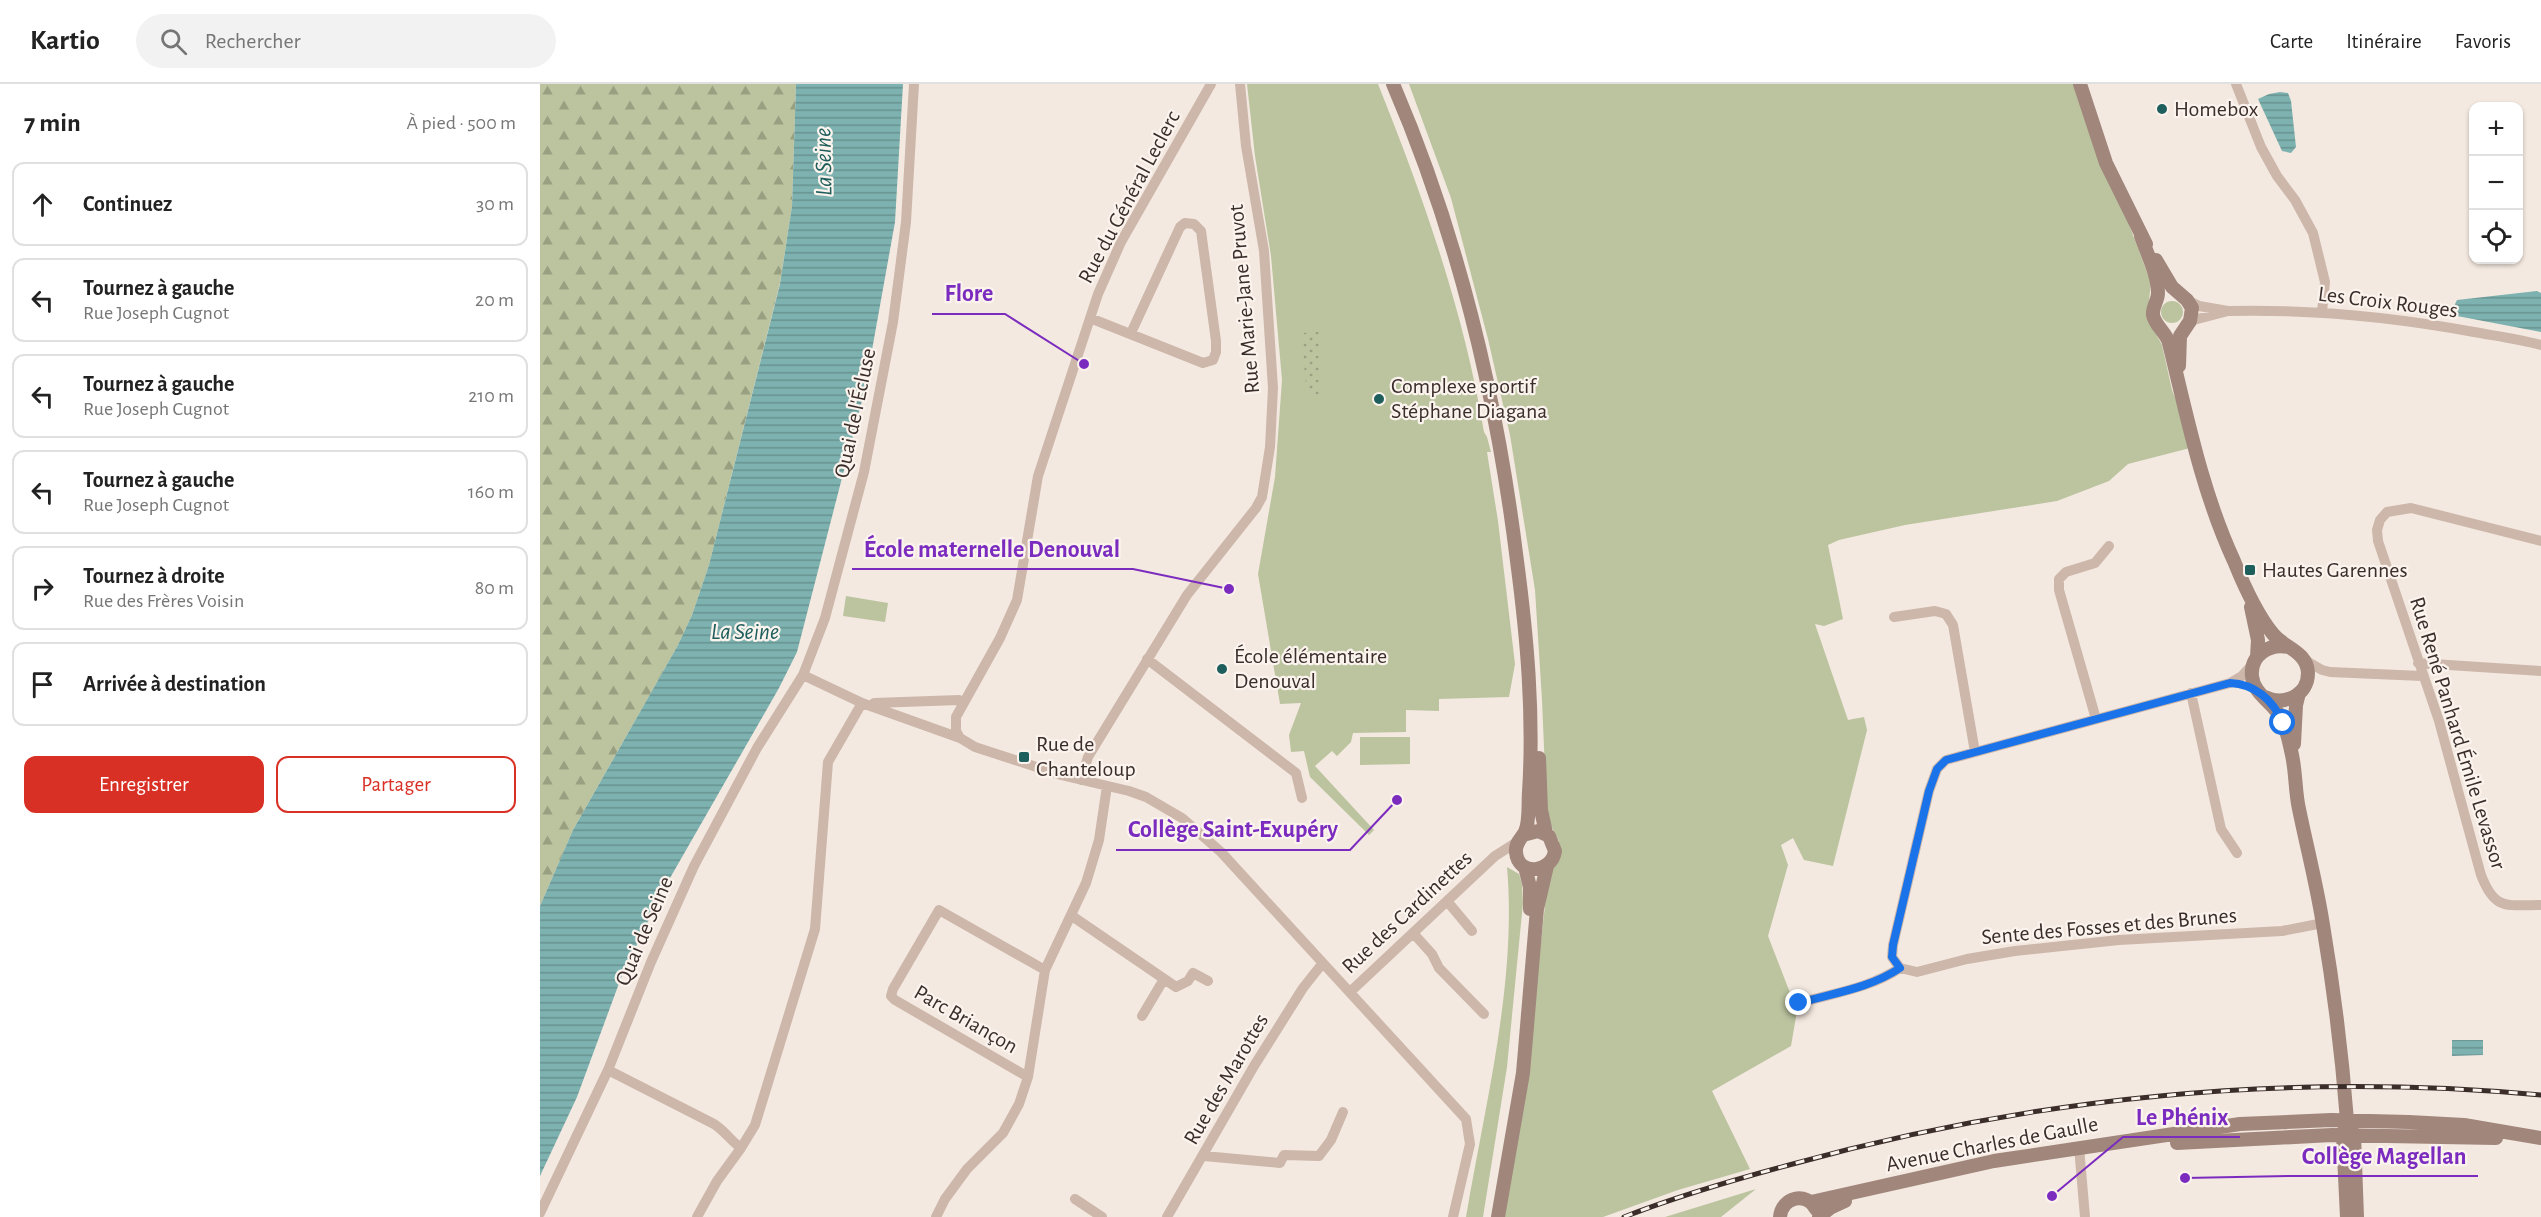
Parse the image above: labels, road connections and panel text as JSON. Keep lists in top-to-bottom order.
{
  "streets": {
    "main road": ["Avenue Charles de Gaulle"],
    "street": [
      "Rue du Général Leclerc",
      "Rue Marie-Jane Pruvot",
      "Les Croix Rouges",
      "Quai de l'Écluse",
      "Rue René Panhard Émile Levassor",
      "Rue des Cardinettes",
      "Sente des Fosses et des Brunes",
      "Quai de Seine",
      "Parc Briançon",
      "Rue des Marottes"
    ]
  },
  "crossings": [
    ["Quai de l'Écluse", "Quai de Seine"]
  ],
  "water": ["La Seine"],
  "places": {
    "other": [
      "Homebox",
      "Flore",
      "Complexe sportif Stéphane Diagana",
      "École maternelle Denouval",
      "École élémentaire Denouval",
      "Collège Saint-Exupéry",
      "Collège Magellan",
      "Le Phénix"
    ],
    "transit": ["Hautes Garennes", "Rue de Chanteloup"]
  },
  "page": {
    "header": "Kartio",
    "search": "Rechercher",
    "nav": ["Carte", "Itinéraire", "Favoris"],
    "heading": ["7 min", "À pied · 500 m"],
    "map_buttons": ["+", "−"],
    "list": [
      ["Continuez", "30 m"],
      ["Tournez à gauche", "Rue Joseph Cugnot", "20 m"],
      ["Tournez à gauche", "Rue Joseph Cugnot", "210 m"],
      ["Tournez à gauche", "Rue Joseph Cugnot", "160 m"],
      ["Tournez à droite", "Rue des Frères Voisin", "80 m"],
      "Arrivée à destination"
    ],
    "buttons": ["Enregistrer", "Partager"]
  }
}
